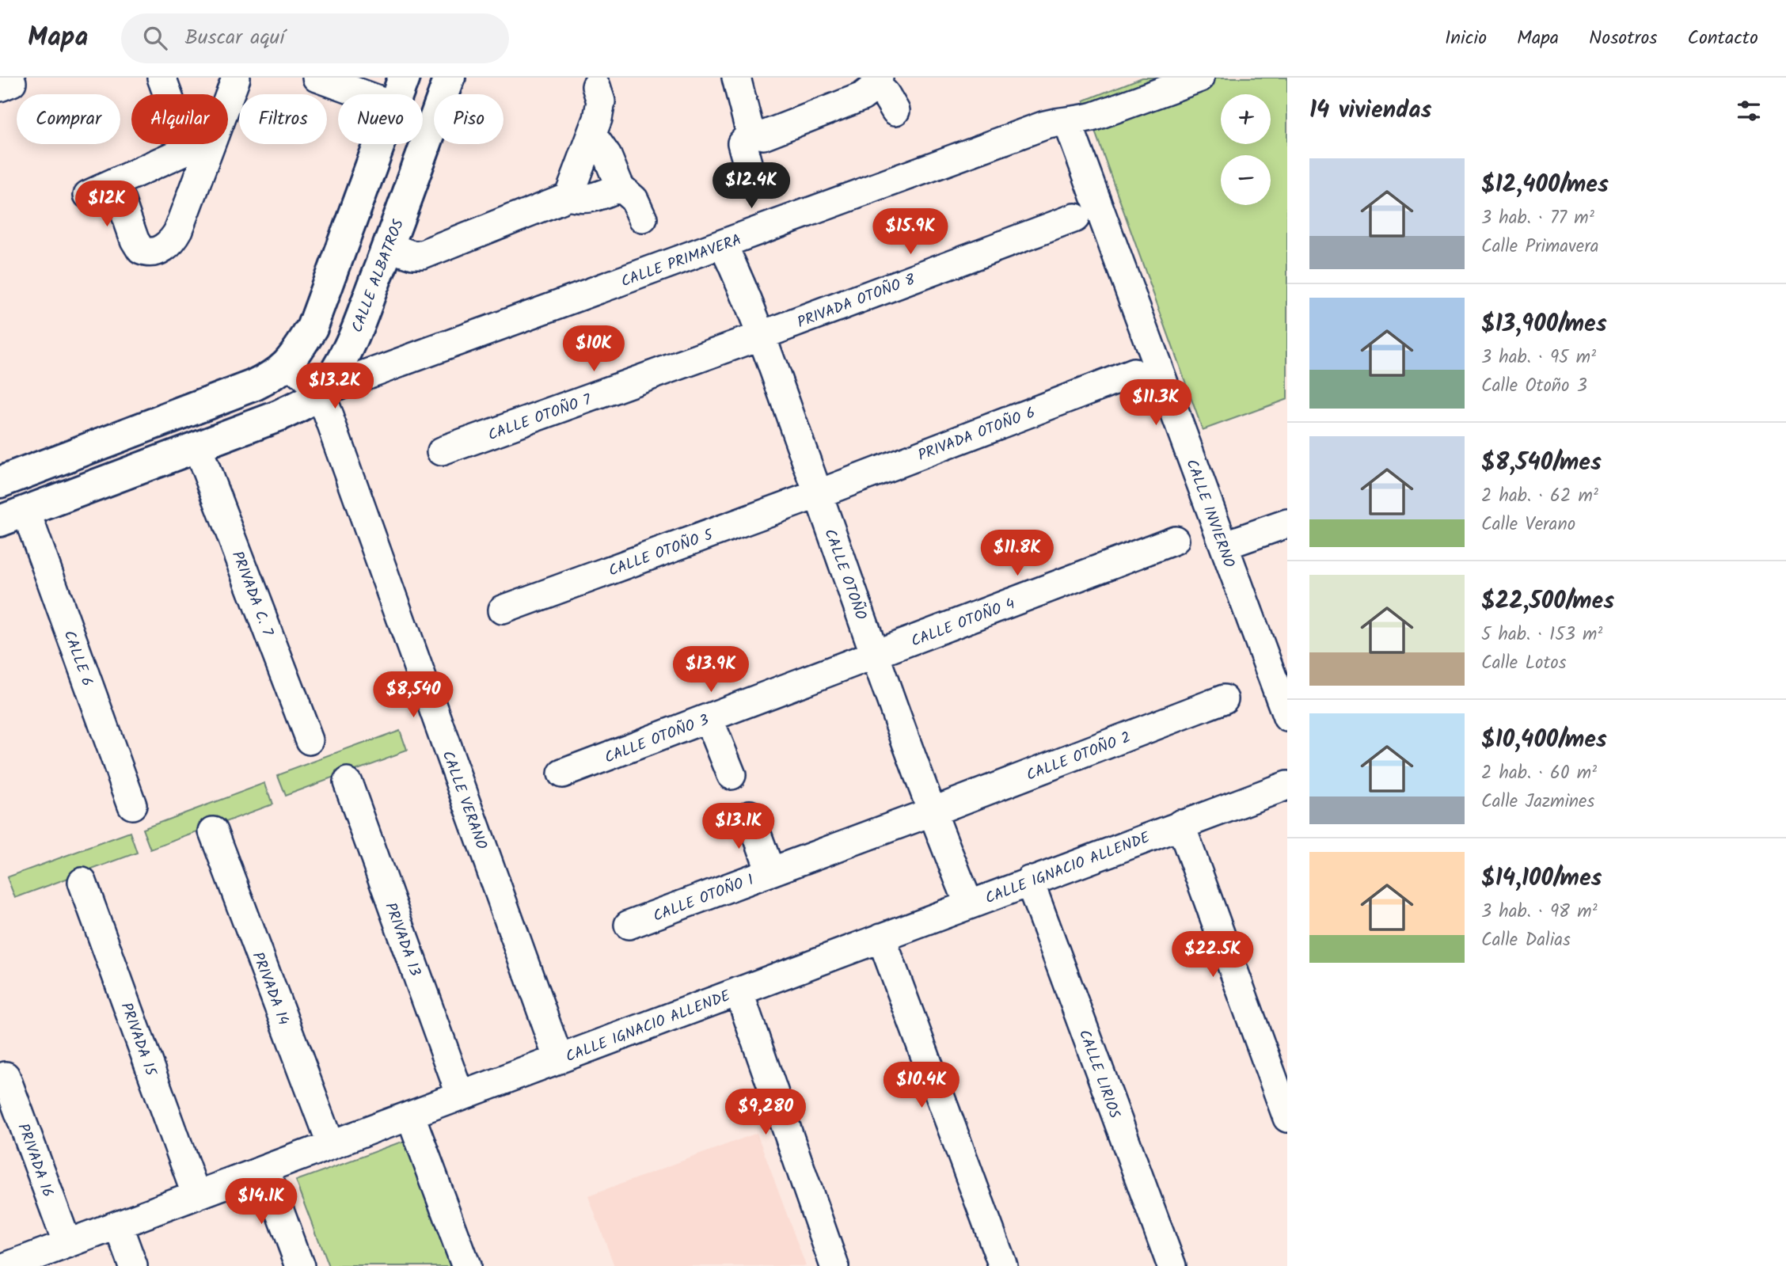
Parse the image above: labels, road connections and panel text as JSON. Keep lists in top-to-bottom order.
{
  "streets": {
    "street": [
      "CALLE PRIMAVERA",
      "CALLE ALBATROS",
      "PRIVADA OTOÑO 8",
      "CALLE OTOÑO 7",
      "PRIVADA OTOÑO 6",
      "CALLE INVIERNO",
      "CALLE OTOÑO 5",
      "CALLE OTOÑO",
      "PRIVADA C. 7",
      "CALLE OTOÑO 4",
      "CALLE 6",
      "CALLE OTOÑO 3",
      "CALLE OTOÑO 2",
      "CALLE VERANO",
      "CALLE IGNACIO ALLENDE",
      "CALLE OTOÑO 1",
      "PRIVADA 13",
      "PRIVADA 14",
      "PRIVADA 15",
      "CALLE LIRIOS",
      "PRIVADA 16"
    ]
  },
  "crossings": [
    ["CALLE PRIMAVERA", "CALLE ALBATROS"],
    ["CALLE PRIMAVERA", "CALLE INVIERNO"],
    ["CALLE PRIMAVERA", "CALLE OTOÑO"],
    ["CALLE PRIMAVERA", "CALLE VERANO"],
    ["CALLE ALBATROS", "PRIVADA C. 7"],
    ["CALLE ALBATROS", "CALLE 6"],
    ["CALLE ALBATROS", "CALLE VERANO"],
    ["PRIVADA OTOÑO 8", "CALLE OTOÑO 7"],
    ["PRIVADA OTOÑO 8", "CALLE OTOÑO"],
    ["CALLE OTOÑO 7", "CALLE OTOÑO"],
    ["PRIVADA OTOÑO 6", "CALLE OTOÑO 5"],
    ["PRIVADA OTOÑO 6", "CALLE OTOÑO"],
    ["CALLE OTOÑO 5", "CALLE OTOÑO"],
    ["CALLE OTOÑO", "CALLE OTOÑO 4"],
    ["CALLE OTOÑO", "CALLE OTOÑO 3"],
    ["CALLE OTOÑO", "CALLE OTOÑO 2"],
    ["CALLE OTOÑO", "CALLE IGNACIO ALLENDE"],
    ["CALLE OTOÑO", "CALLE OTOÑO 1"],
    ["CALLE OTOÑO 4", "CALLE OTOÑO 3"],
    ["CALLE OTOÑO 2", "CALLE OTOÑO 1"],
    ["CALLE VERANO", "CALLE IGNACIO ALLENDE"],
    ["CALLE IGNACIO ALLENDE", "PRIVADA 13"],
    ["CALLE IGNACIO ALLENDE", "PRIVADA 14"],
    ["CALLE IGNACIO ALLENDE", "PRIVADA 15"],
    ["CALLE IGNACIO ALLENDE", "CALLE LIRIOS"],
    ["CALLE IGNACIO ALLENDE", "PRIVADA 16"]
  ],
  "page": {
    "header": "Mapa",
    "search": "Buscar aquí",
    "nav": [
      "Inicio",
      "Mapa",
      "Nosotros",
      "Contacto"
    ],
    "heading": "14 viviendas",
    "map_buttons": ["+", "−"],
    "chip": [
      "Comprar",
      "Alquilar",
      "Filtros",
      "Nuevo",
      "Piso"
    ],
    "list": [
      {
        "name": "$12,400/mes",
        "note": "3 hab. · 77 m² · Calle Primavera"
      },
      {
        "name": "$13,900/mes",
        "note": "3 hab. · 95 m² · Calle Otoño 3"
      },
      {
        "name": "$8,540/mes",
        "note": "2 hab. · 62 m² · Calle Verano"
      },
      {
        "name": "$22,500/mes",
        "note": "5 hab. · 153 m² · Calle Lotos"
      },
      {
        "name": "$10,400/mes",
        "note": "2 hab. · 60 m² · Calle Jazmines"
      },
      {
        "name": "$14,100/mes",
        "note": "3 hab. · 98 m² · Calle Dalias"
      }
    ],
    "price": [
      "$12.4K",
      "$12K",
      "$15.9K",
      "$10K",
      "$13.2K",
      "$11.3K",
      "$11.8K",
      "$13.9K",
      "$8,540",
      "$13.1K",
      "$22.5K",
      "$10.4K",
      "$9,280",
      "$14.1K"
    ]
  }
}
